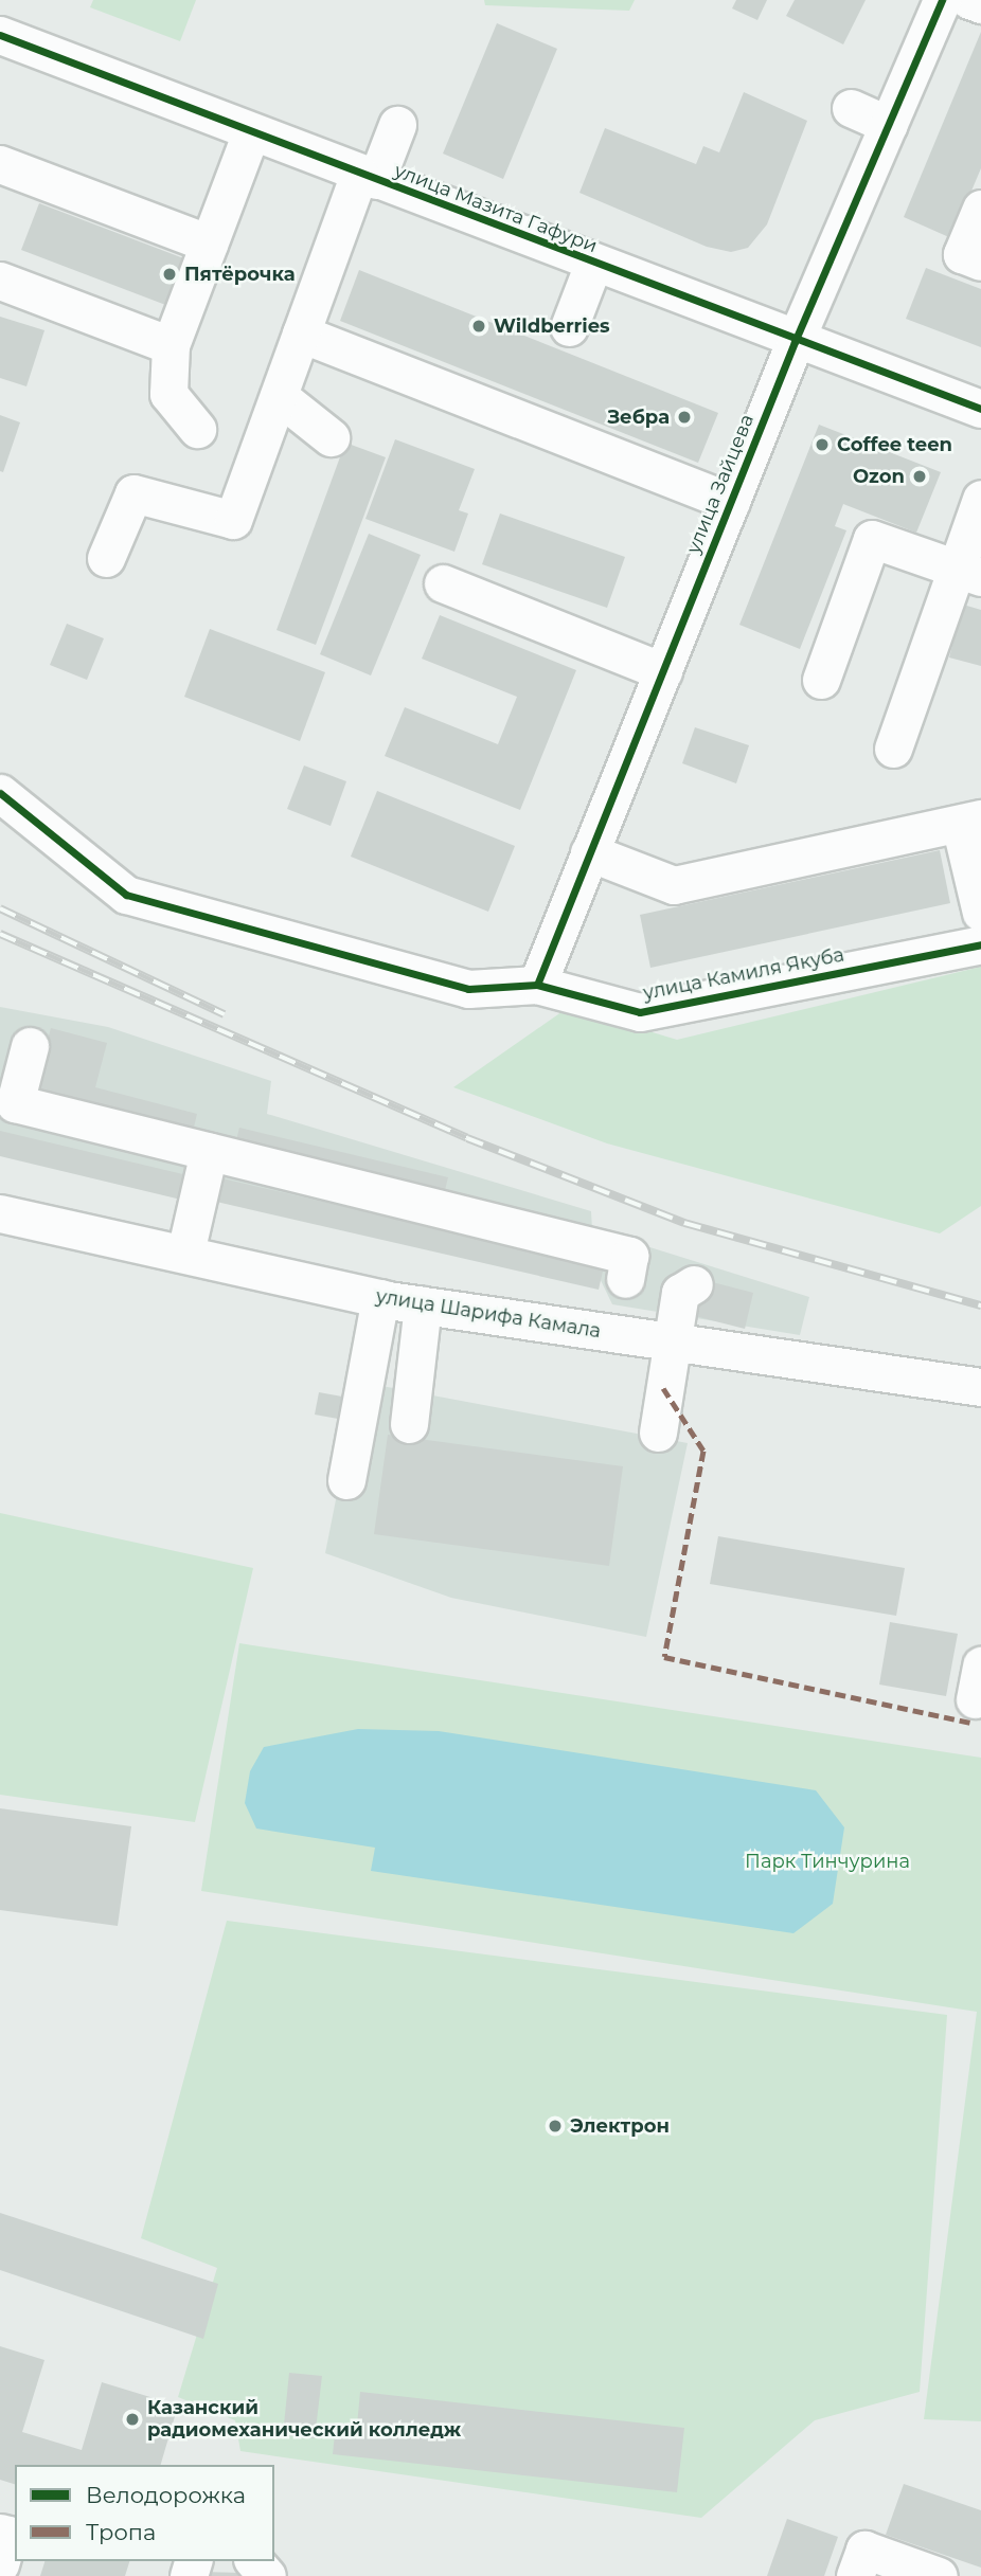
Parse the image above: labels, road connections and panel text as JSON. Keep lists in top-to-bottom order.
{
  "streets": {
    "street": [
      "улица Мазита Гафури",
      "улица Зайцева",
      "улица Камиля Якуба",
      "улица Шарифа Камала"
    ]
  },
  "crossings": [
    ["улица Мазита Гафури", "улица Зайцева"],
    ["улица Зайцева", "улица Камиля Якуба"]
  ],
  "parks": ["Парк Тинчурина"],
  "places": [
    "Пятёрочка",
    "Wildberries",
    "Зебра",
    "Coffee teen",
    "Ozon",
    "Электрон",
    "Казанский радиомеханический колледж"
  ],
  "legend": ["Велодорожка", "Тропа"]
}
